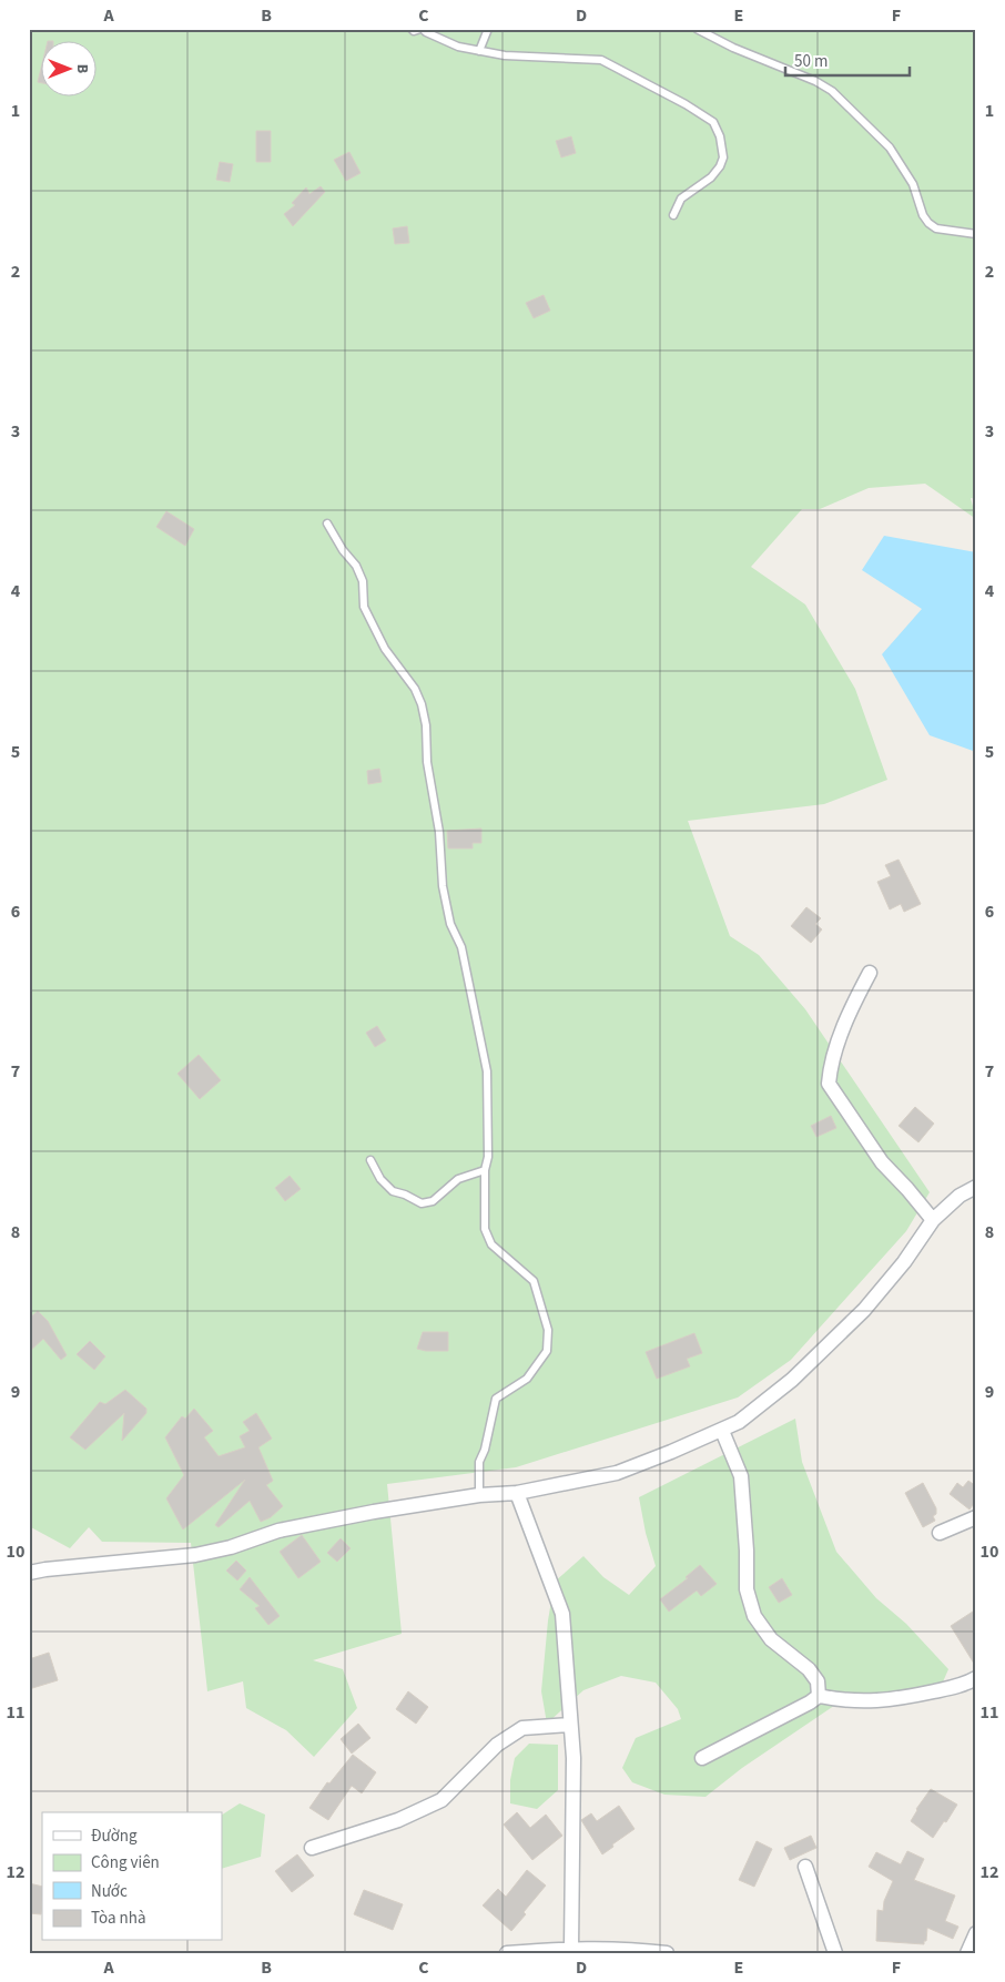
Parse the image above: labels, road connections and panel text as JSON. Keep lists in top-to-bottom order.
{
  "legend": [
    "Đường",
    "Công viên",
    "Nước",
    "Tòa nhà"
  ],
  "scale_bar": "50 m",
  "north": "right",
  "grid": {
    "columns": [
      "A",
      "B",
      "C",
      "D",
      "E",
      "F"
    ],
    "rows": [
      "1",
      "2",
      "3",
      "4",
      "5",
      "6",
      "7",
      "8",
      "9",
      "10",
      "11",
      "12"
    ]
  }
}
